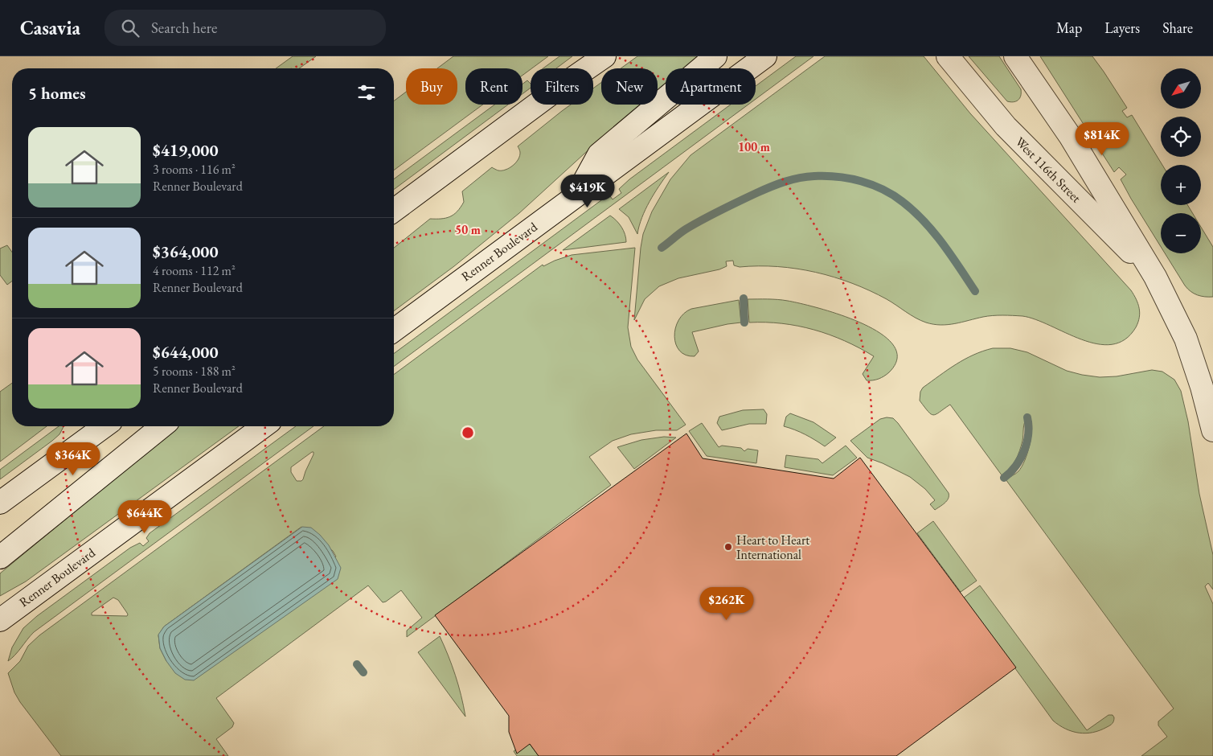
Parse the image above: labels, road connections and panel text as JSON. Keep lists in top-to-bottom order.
{
  "streets": {
    "main road": ["West 116th Street", "Renner Boulevard"]
  },
  "places": ["Heart to Heart International"],
  "north": "bottom left",
  "page": {
    "header": "Casavia",
    "search": "Search here",
    "nav": ["Map", "Layers", "Share"],
    "map_buttons": ["+", "−"],
    "chip": [
      "Buy",
      "Rent",
      "Filters",
      "New",
      "Apartment"
    ],
    "heading": "5 homes",
    "list": [
      {
        "name": "$419,000",
        "note": "3 rooms · 116 m² · Renner Boulevard"
      },
      {
        "name": "$364,000",
        "note": "4 rooms · 112 m² · Renner Boulevard"
      },
      {
        "name": "$644,000",
        "note": "5 rooms · 188 m² · Renner Boulevard"
      }
    ],
    "price": [
      "$814K",
      "$419K",
      "$364K",
      "$644K",
      "$262K"
    ]
  },
  "rings": ["100 m", "50 m"]
}
